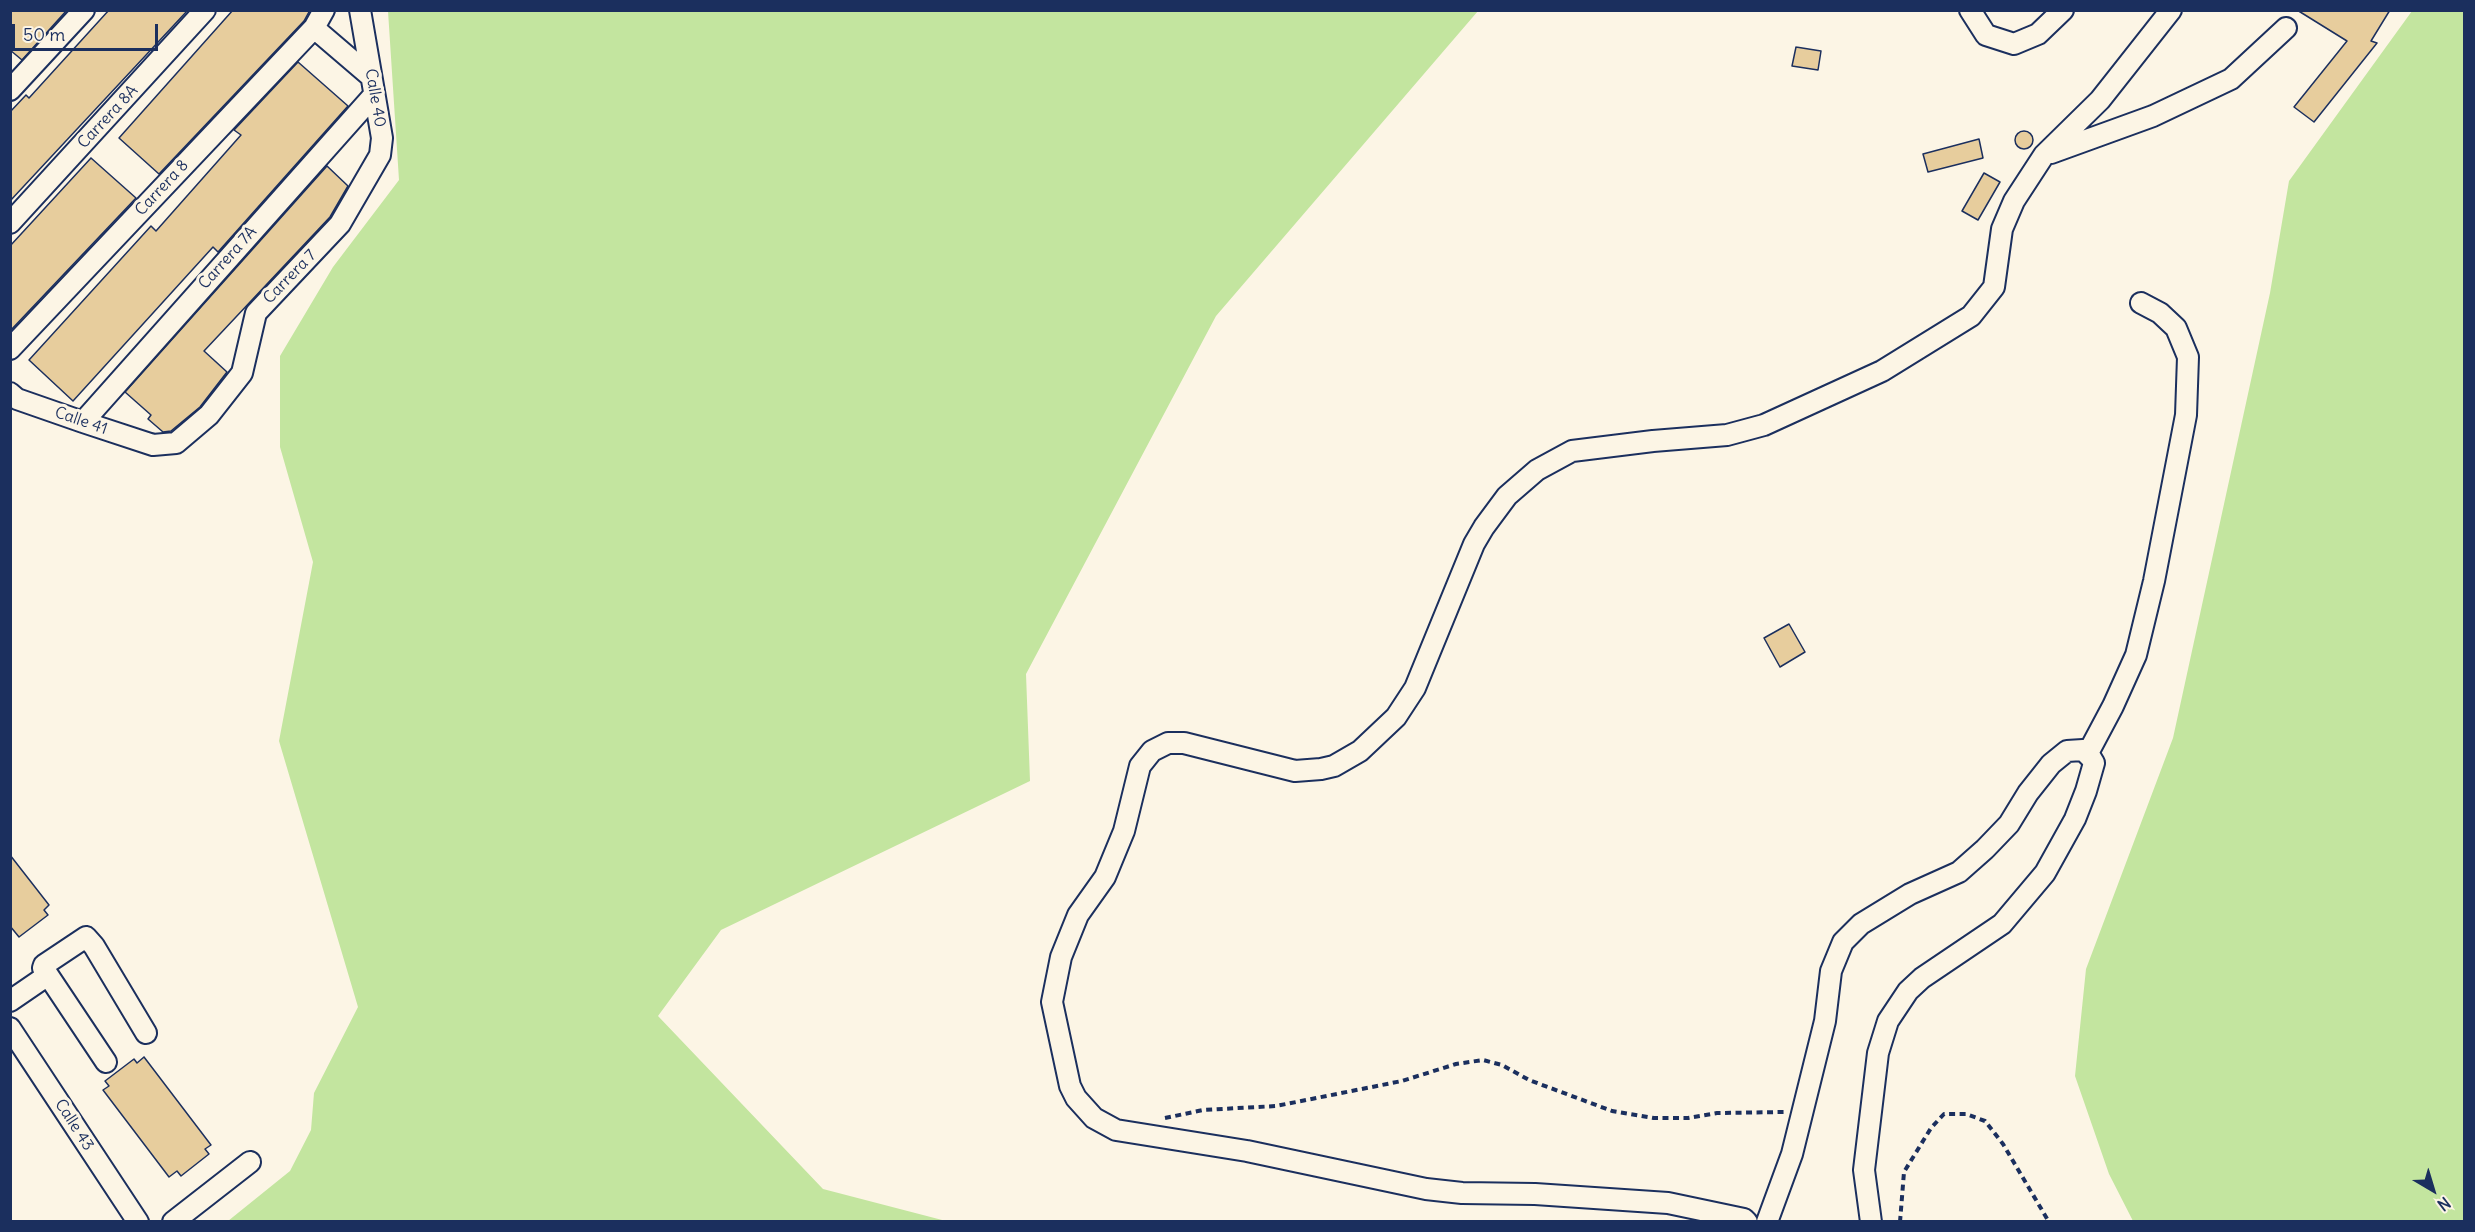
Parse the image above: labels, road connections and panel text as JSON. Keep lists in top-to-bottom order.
{
  "streets": {
    "street": [
      "Calle 40",
      "Carrera 8A",
      "Carrera 8",
      "Carrera 7A",
      "Carrera 7",
      "Calle 41",
      "Calle 43"
    ]
  },
  "crossings": [
    ["Calle 40", "Carrera 7A"],
    ["Calle 40", "Carrera 7"],
    ["Carrera 7A", "Calle 41"],
    ["Carrera 7", "Calle 41"]
  ],
  "scale_bar": "50 m",
  "north": "bottom right"
}
